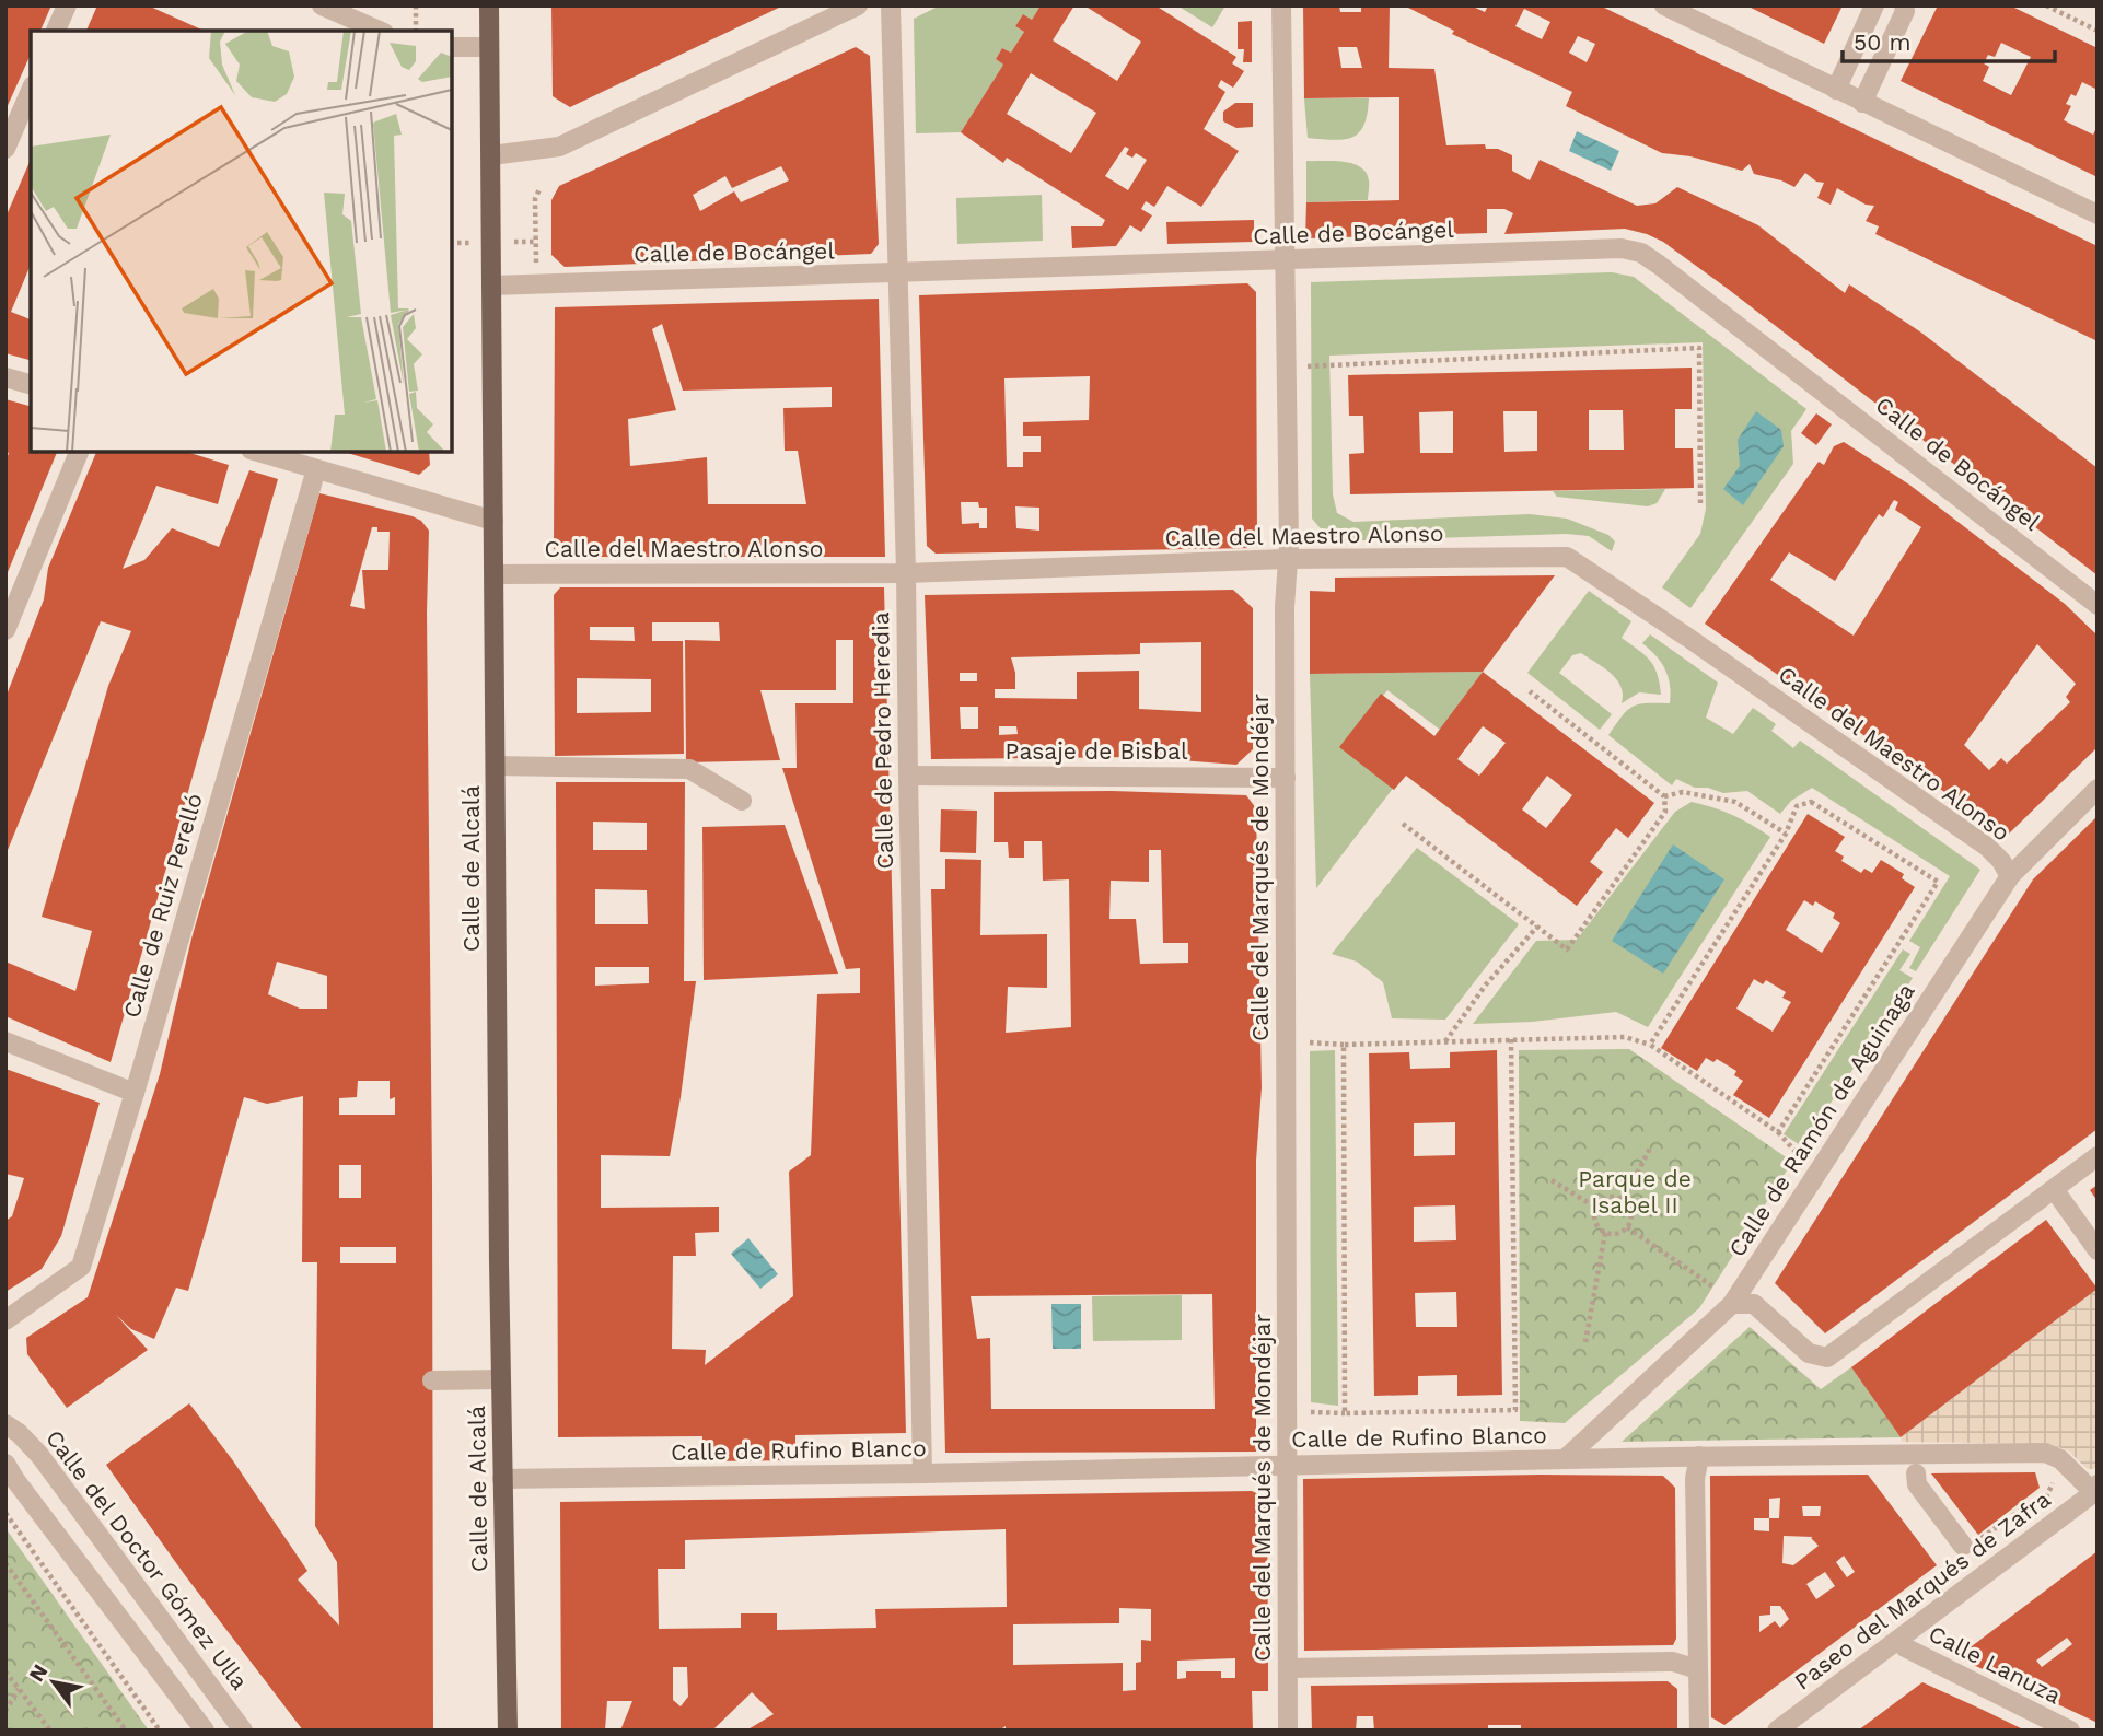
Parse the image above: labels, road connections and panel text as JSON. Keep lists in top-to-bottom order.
{
  "streets": {
    "main road": ["Calle de Alcalá"],
    "street": [
      "Calle de Bocángel",
      "Calle del Maestro Alonso",
      "Calle de Pedro Heredia",
      "Pasaje de Bisbal",
      "Calle del Marqués de Mondéjar",
      "Calle de Ruiz Perelló",
      "Calle de Ramón de Aguinaga",
      "Calle de Rufino Blanco",
      "Calle del Doctor Gómez Ulla",
      "Paseo del Marqués de Zafra",
      "Calle Lanuza"
    ]
  },
  "crossings": [
    ["Calle de Bocángel", "Calle de Pedro Heredia"],
    ["Calle de Bocángel", "Calle del Marqués de Mondéjar"],
    ["Calle de Bocángel", "Calle de Alcalá"],
    ["Calle del Maestro Alonso", "Calle de Pedro Heredia"],
    ["Calle del Maestro Alonso", "Calle del Marqués de Mondéjar"],
    ["Calle del Maestro Alonso", "Calle de Alcalá"],
    ["Calle del Maestro Alonso", "Calle de Ramón de Aguinaga"],
    ["Calle de Pedro Heredia", "Pasaje de Bisbal"],
    ["Calle de Pedro Heredia", "Calle de Rufino Blanco"],
    ["Pasaje de Bisbal", "Calle del Marqués de Mondéjar"],
    ["Calle del Marqués de Mondéjar", "Calle de Rufino Blanco"],
    ["Calle de Alcalá", "Calle de Rufino Blanco"],
    ["Calle de Ramón de Aguinaga", "Calle de Rufino Blanco"],
    ["Calle de Rufino Blanco", "Paseo del Marqués de Zafra"],
    ["Paseo del Marqués de Zafra", "Calle Lanuza"]
  ],
  "parks": ["Parque de Isabel II"],
  "scale_bar": "50 m",
  "north": "top left"
}
